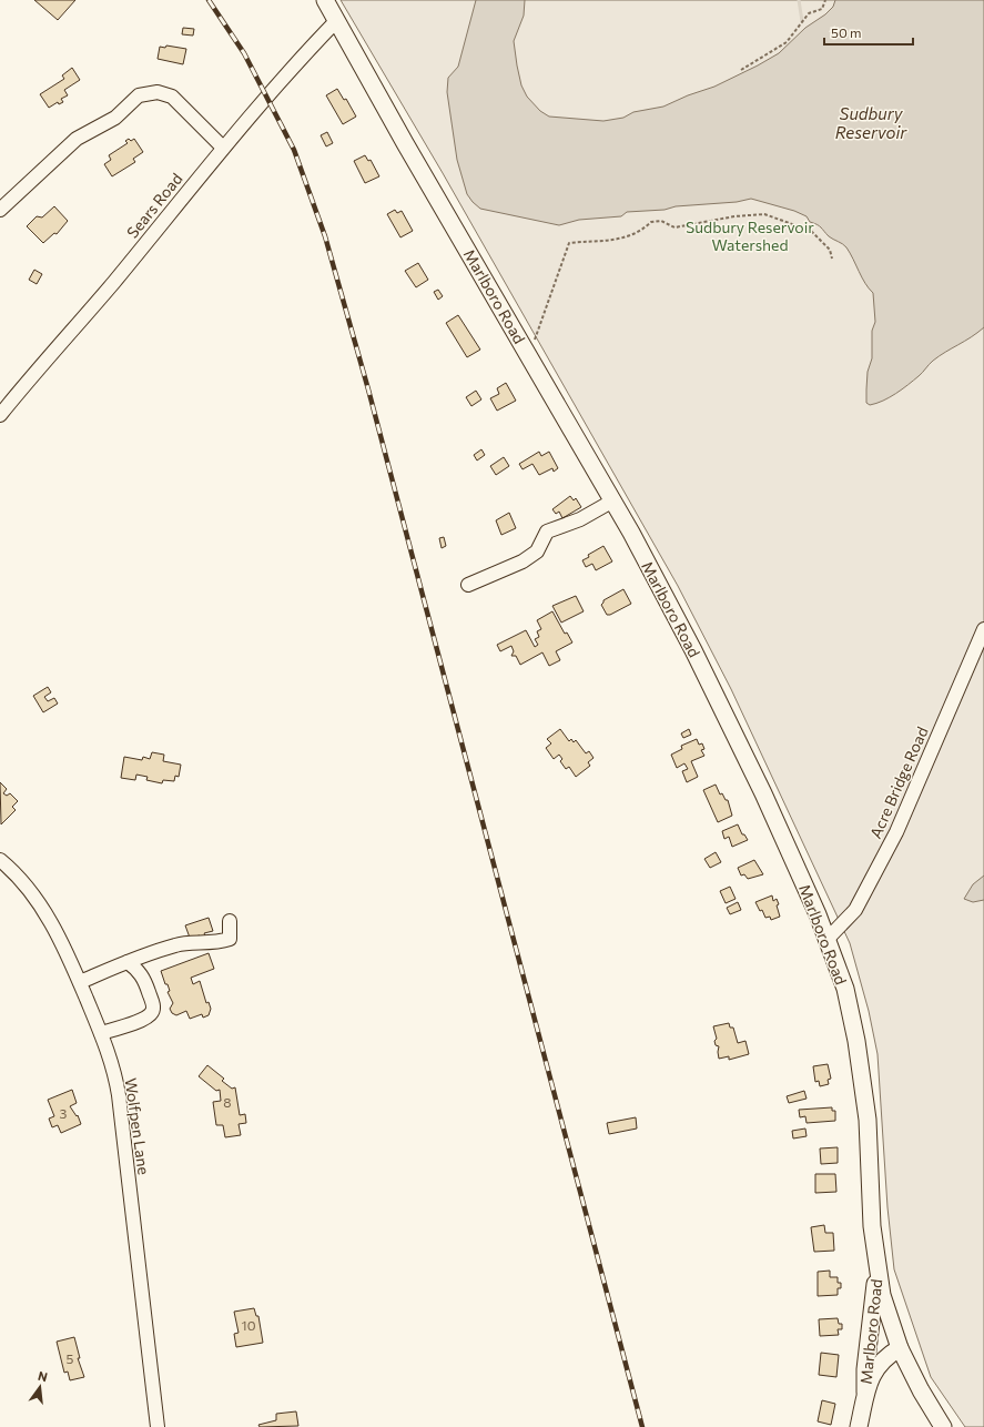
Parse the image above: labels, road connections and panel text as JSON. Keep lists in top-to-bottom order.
{
  "streets": {
    "main road": ["Marlboro Road"],
    "street": ["Sears Road", "Acre Bridge Road", "Wolfpen Lane"]
  },
  "crossings": [
    ["Sears Road", "Marlboro Road"],
    ["Marlboro Road", "Acre Bridge Road"]
  ],
  "water": ["Sudbury Reservoir"],
  "parks": ["Sudbury Reservoir Watershed"],
  "house_numbers": [
    "8",
    "3",
    "10",
    "5"
  ],
  "scale_bar": "50 m",
  "north": "top"
}
